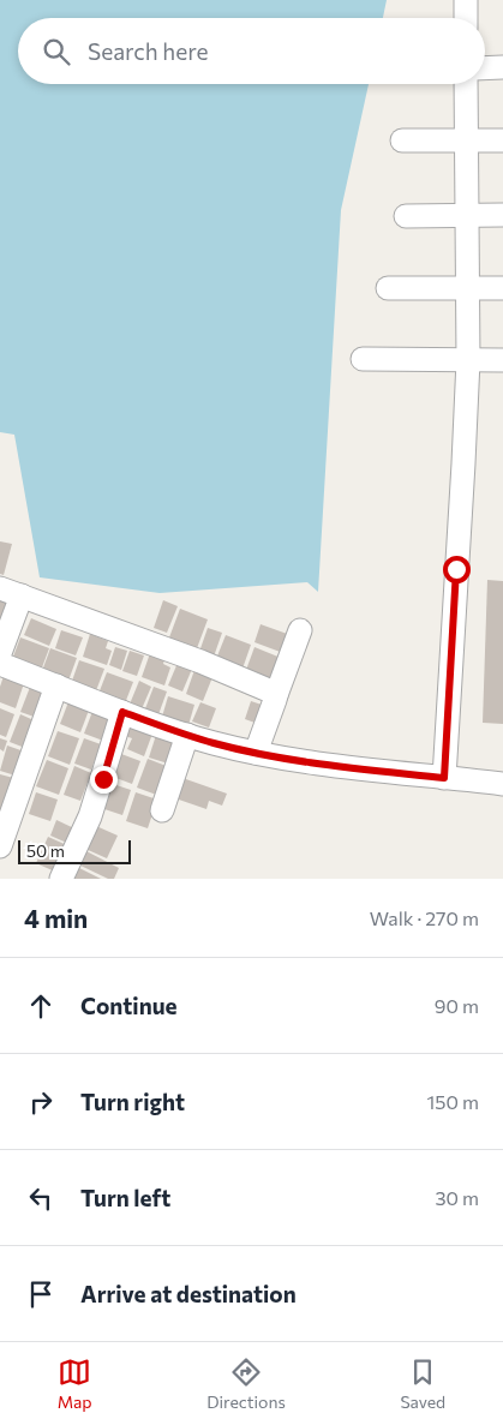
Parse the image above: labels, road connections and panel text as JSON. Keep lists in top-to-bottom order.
{
  "scale_bar": "50 m",
  "page": {
    "search": "Search here",
    "scale": "50 m",
    "heading": ["4 min", "Walk · 270 m"],
    "list": [
      ["Continue", "90 m"],
      ["Turn right", "150 m"],
      ["Turn left", "30 m"],
      "Arrive at destination"
    ],
    "nav": ["Map", "Directions", "Saved"]
  }
}
